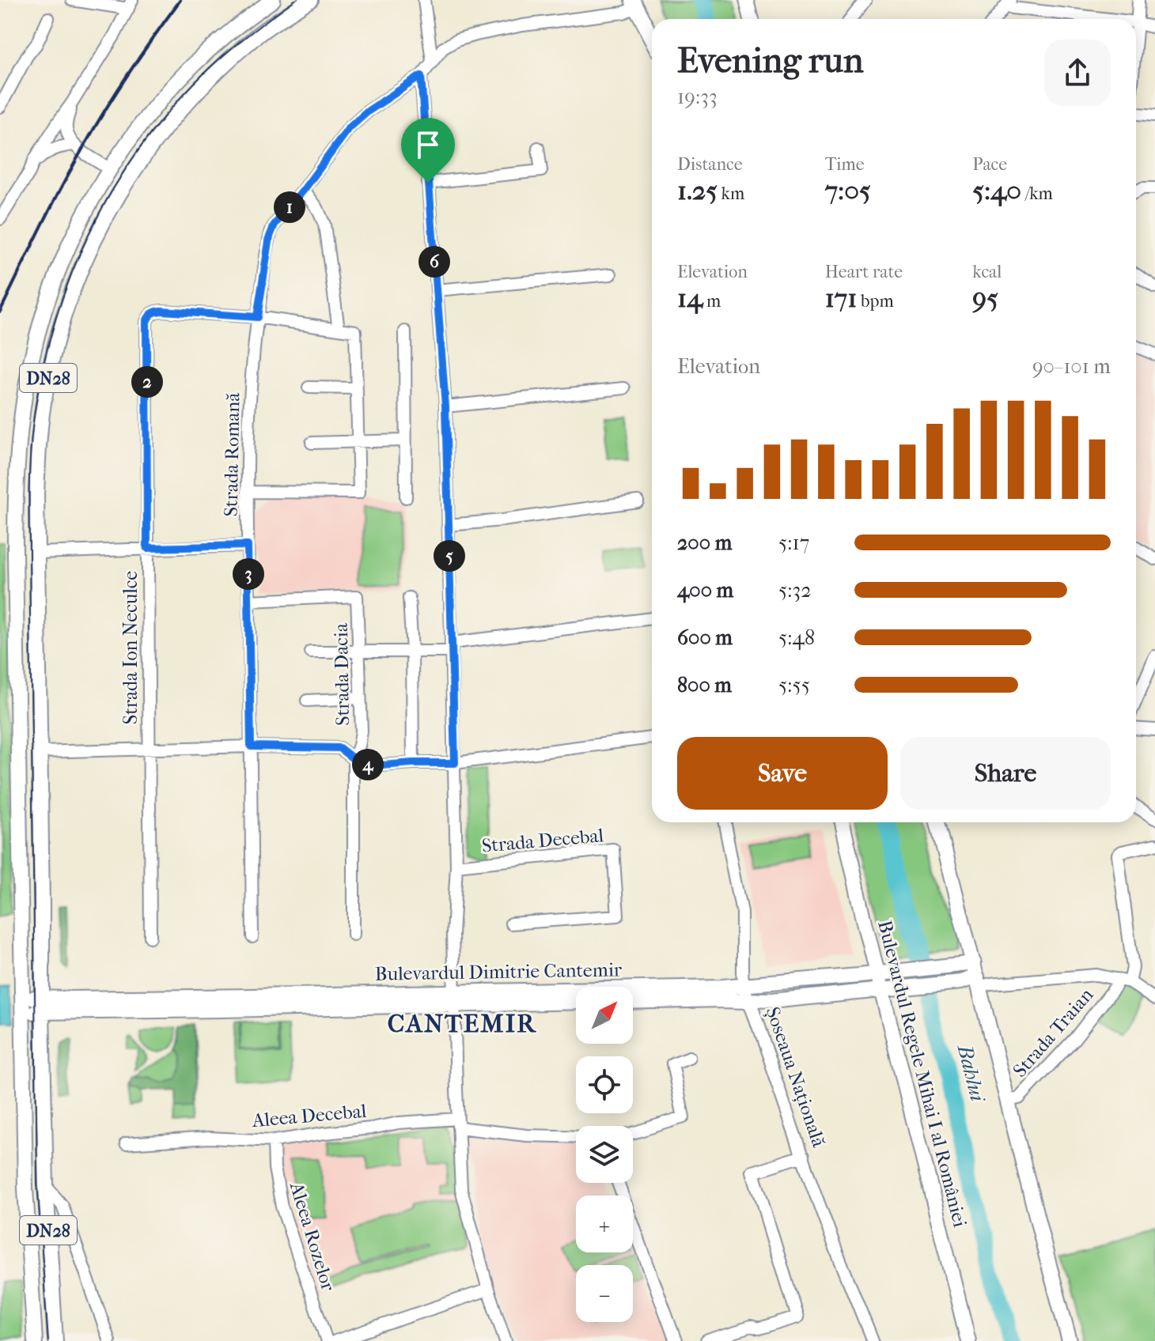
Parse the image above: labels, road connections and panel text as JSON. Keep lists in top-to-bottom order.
{
  "streets": {
    "main road": ["DN28", "Bulevardul Dimitrie Cantemir", "Bulevardul Regele Mihai I al României"],
    "street": [
      "Strada Romană",
      "Strada Ion Neculce",
      "Strada Dacia",
      "Strada Decebal",
      "Strada Traian",
      "Șoseaua Națională",
      "Aleea Decebal",
      "Aleea Rozelor"
    ]
  },
  "crossings": [
    ["DN28", "Bulevardul Dimitrie Cantemir"],
    ["Strada Romană", "Strada Ion Neculce"],
    ["Strada Romană", "Strada Dacia"],
    ["Strada Romană", "Strada Decebal"],
    ["Strada Decebal", "Bulevardul Dimitrie Cantemir"],
    ["Bulevardul Dimitrie Cantemir", "Bulevardul Regele Mihai I al României"],
    ["Bulevardul Dimitrie Cantemir", "Șoseaua Națională"],
    ["Aleea Decebal", "Aleea Rozelor"]
  ],
  "districts": ["CANTEMIR"],
  "water": ["Bahlui"],
  "north": "top right",
  "page": {
    "heading": ["Evening run", "19:33"],
    "stats": [
      ["Distance", "1.25 km"],
      ["Time", "7:05"],
      ["Pace", "5:40 /km"],
      ["Elevation", "14 m"],
      ["Heart rate", "171 bpm"],
      ["kcal", "95"]
    ],
    "pins": [
      "1",
      "6",
      "2",
      "5",
      "3",
      "4"
    ],
    "chart": ["Elevation", "90–101 m"],
    "list": [
      {
        "name": "200 m",
        "note": "5:17"
      },
      {
        "name": "400 m",
        "note": "5:32"
      },
      {
        "name": "600 m",
        "note": "5:48"
      },
      {
        "name": "800 m",
        "note": "5:55"
      }
    ],
    "buttons": ["Save", "Share"],
    "map_buttons": ["+", "−"]
  }
}
